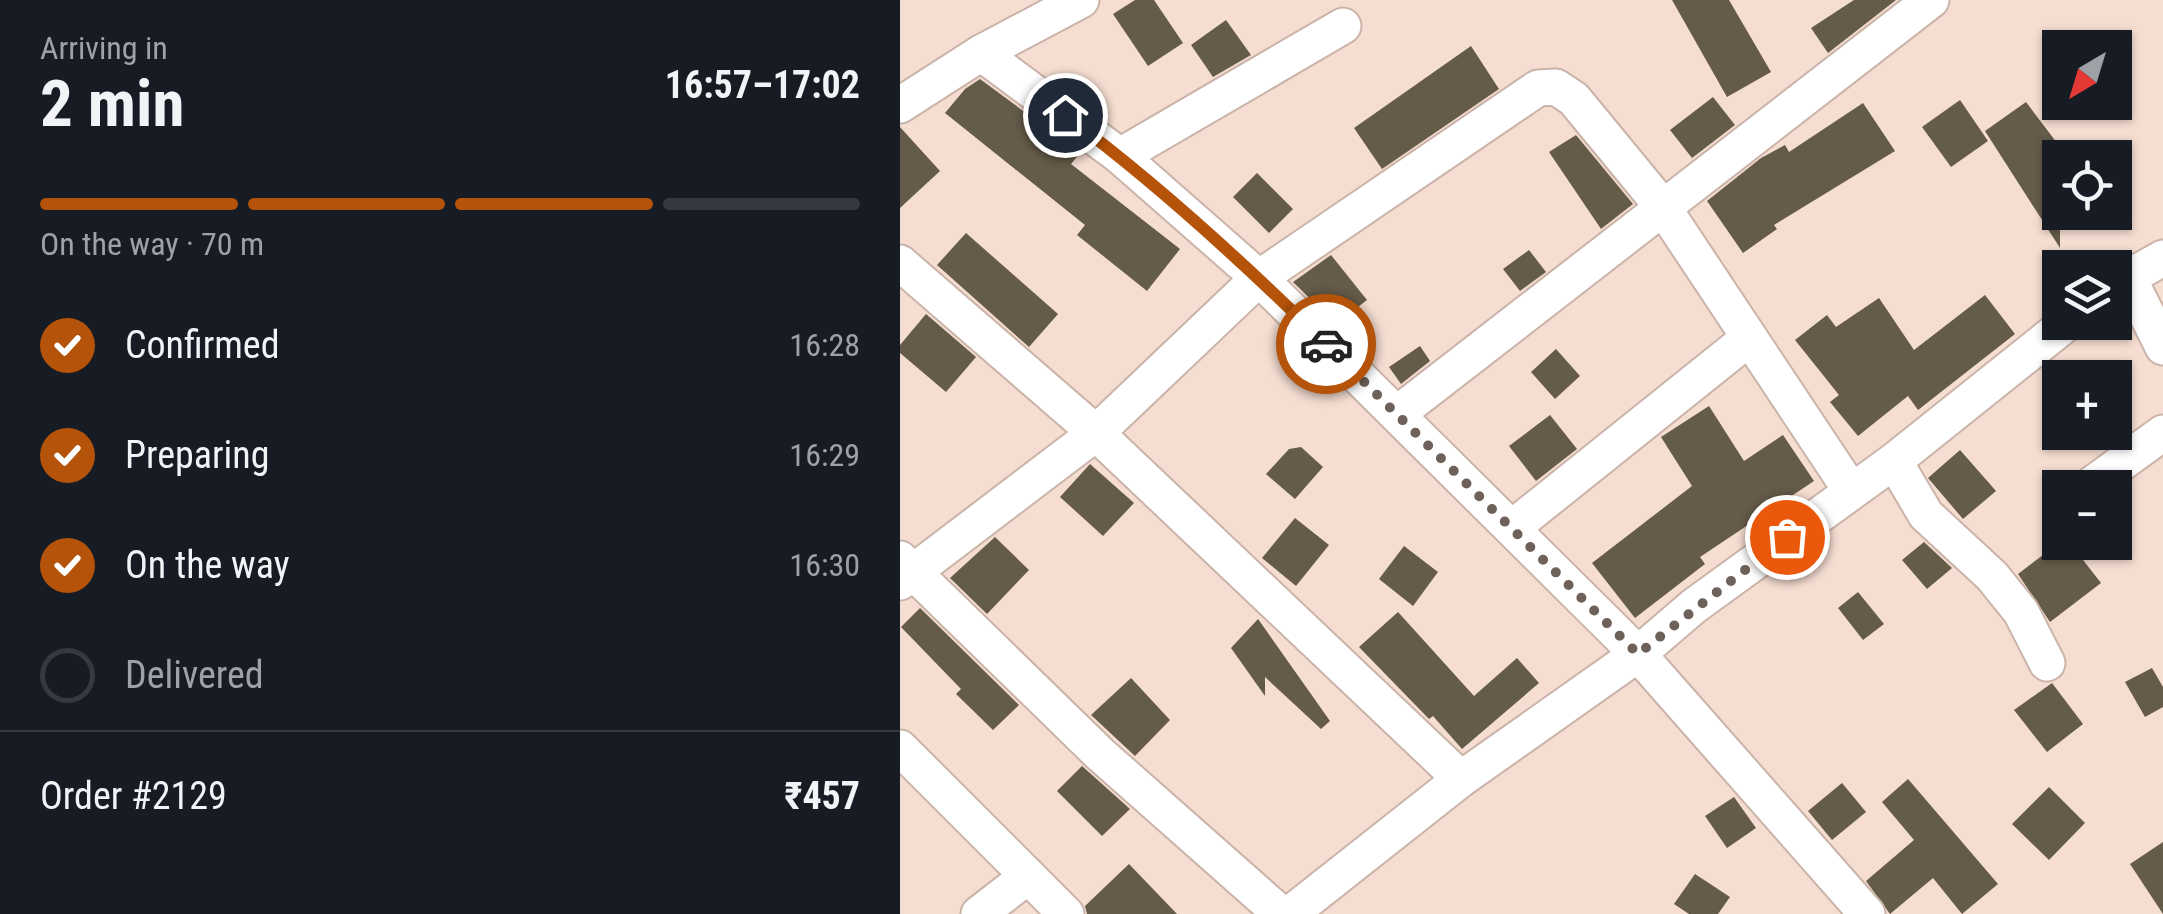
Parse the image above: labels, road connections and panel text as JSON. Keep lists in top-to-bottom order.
{
  "north": "bottom left",
  "page": {
    "heading": ["2 min", "Arriving in", "16:57–17:02"],
    "panel": ["Order #2129", "₹457"],
    "map_buttons": ["+", "−"],
    "bar": "On the way · 70 m",
    "list": [
      ["Confirmed", "16:28"],
      ["Preparing", "16:29"],
      ["On the way", "16:30"],
      "Delivered"
    ]
  }
}
